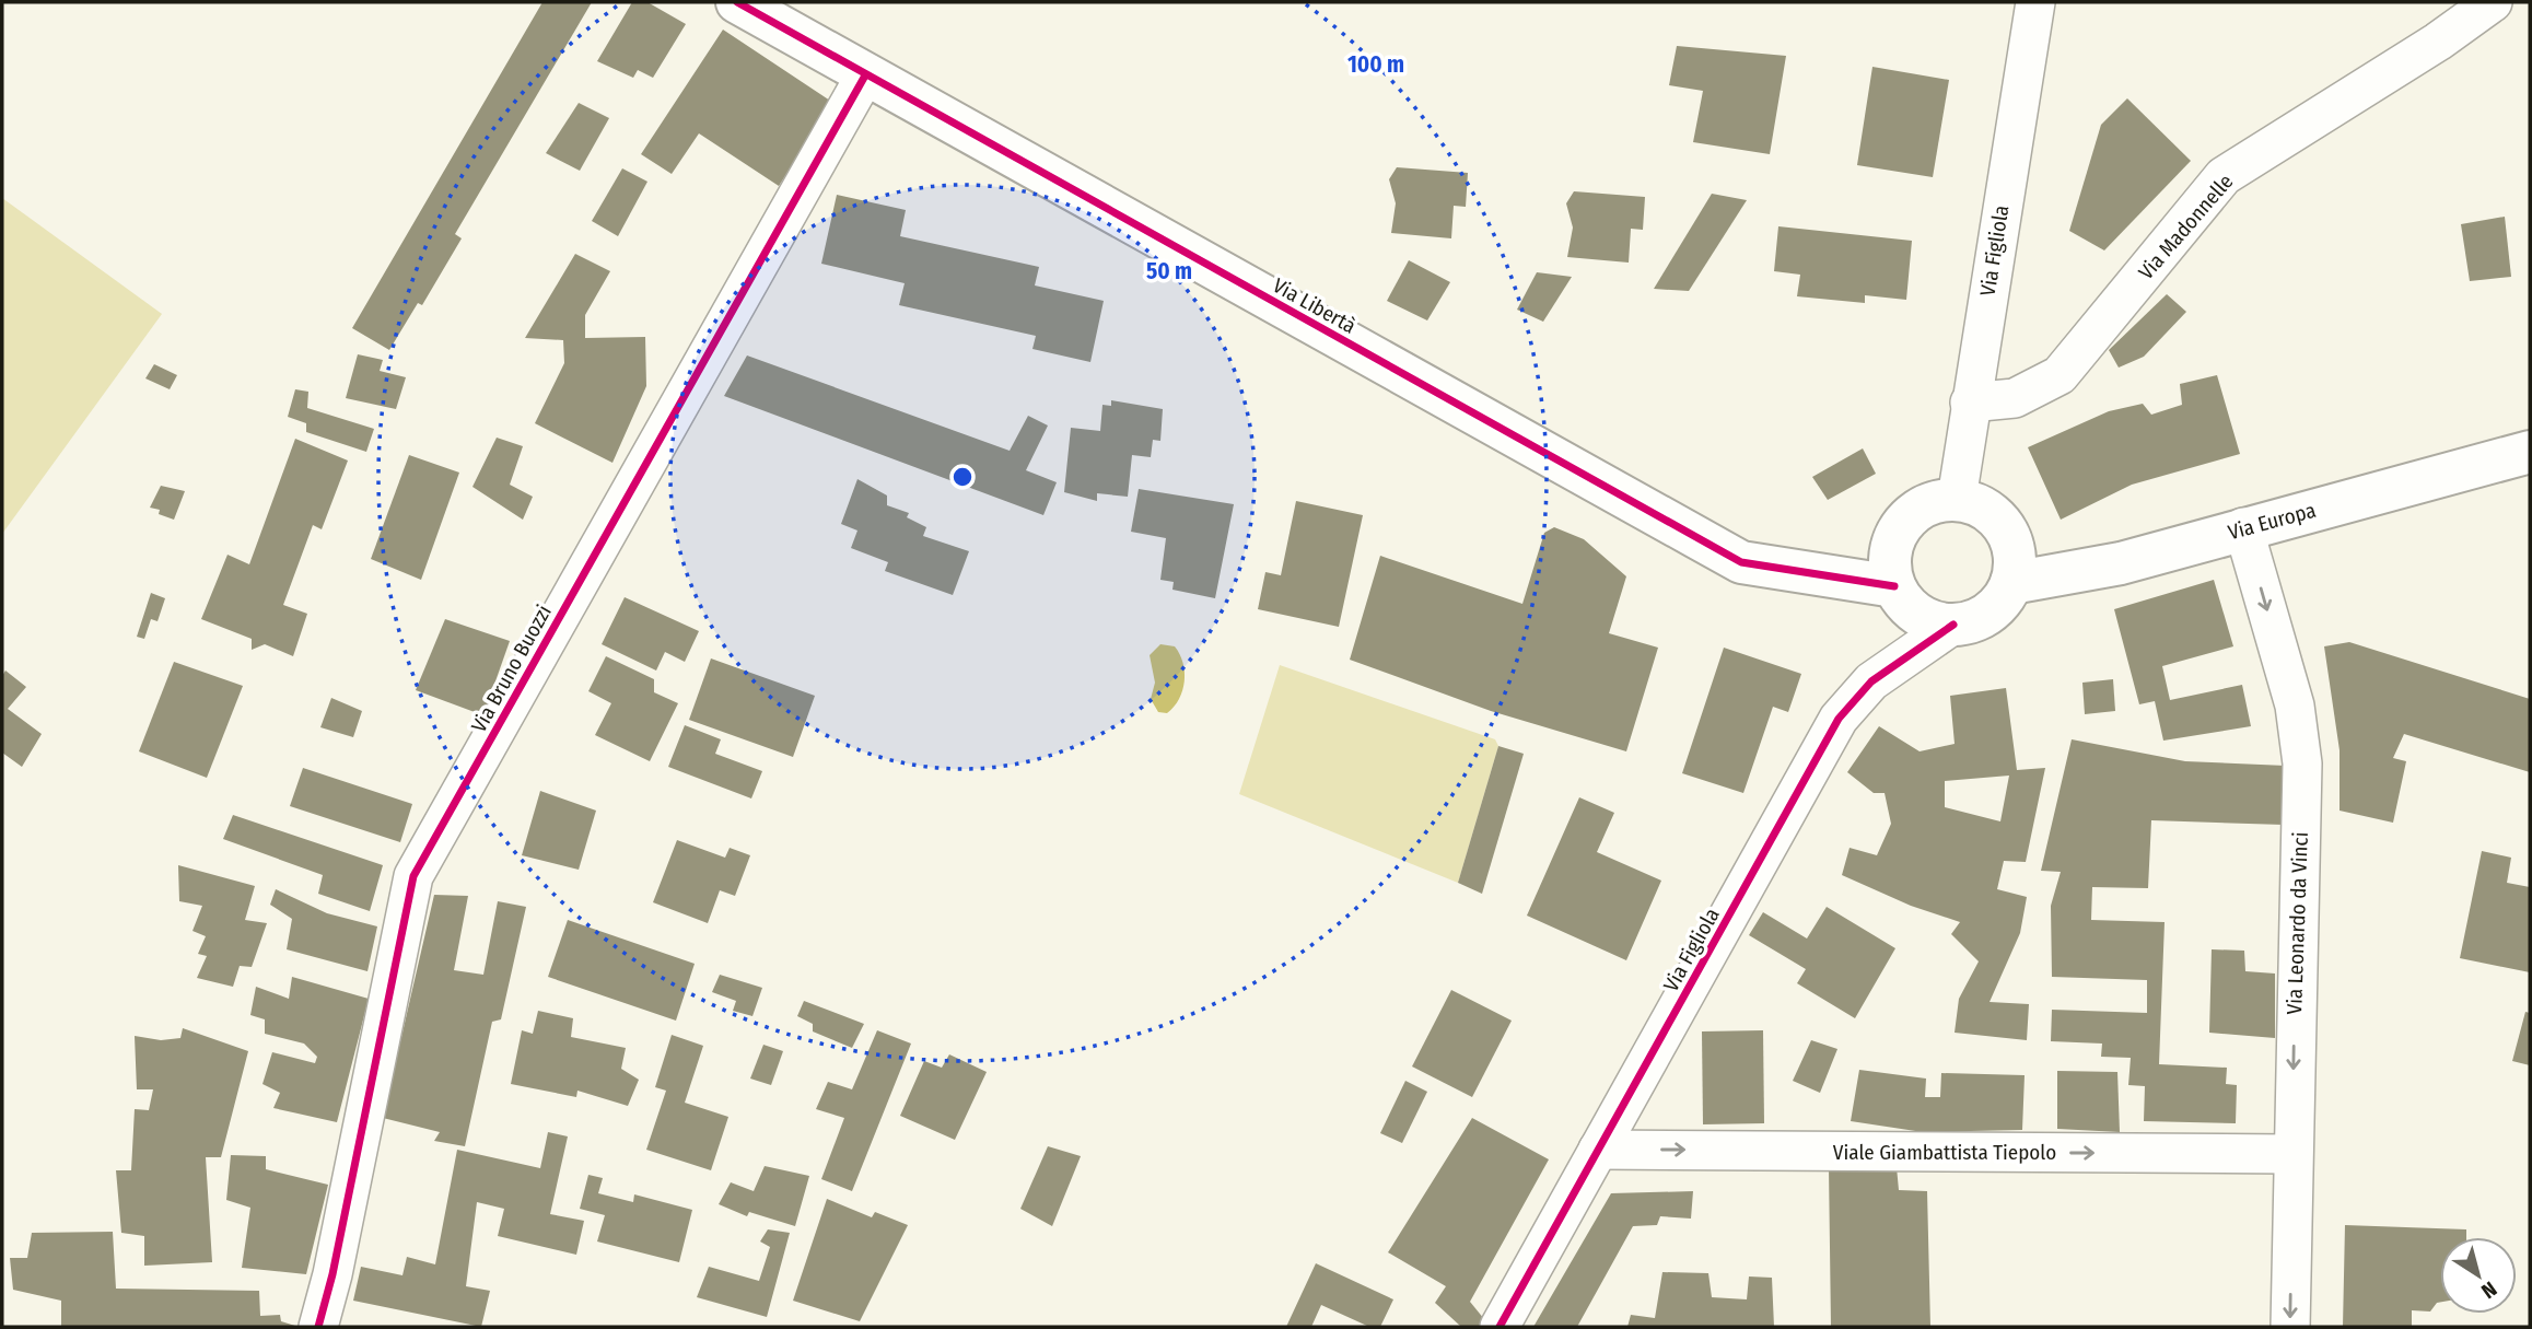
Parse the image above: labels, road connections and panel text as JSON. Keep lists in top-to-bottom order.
{
  "streets": {
    "street": [
      "Via Madonnelle",
      "Via Figliola",
      "Via Libertà",
      "Via Europa",
      "Via Bruno Buozzi",
      "Via Leonardo da Vinci",
      "Viale Giambattista Tiepolo"
    ]
  },
  "crossings": [
    ["Via Madonnelle", "Via Figliola"],
    ["Via Figliola", "Via Libertà"],
    ["Via Figliola", "Via Europa"],
    ["Via Figliola", "Viale Giambattista Tiepolo"],
    ["Via Libertà", "Via Europa"],
    ["Via Libertà", "Via Bruno Buozzi"],
    ["Via Europa", "Via Leonardo da Vinci"],
    ["Via Leonardo da Vinci", "Viale Giambattista Tiepolo"]
  ],
  "one_way": ["Via Leonardo da Vinci", "Viale Giambattista Tiepolo"],
  "north": "bottom right",
  "rings": ["100 m", "50 m"]
}
